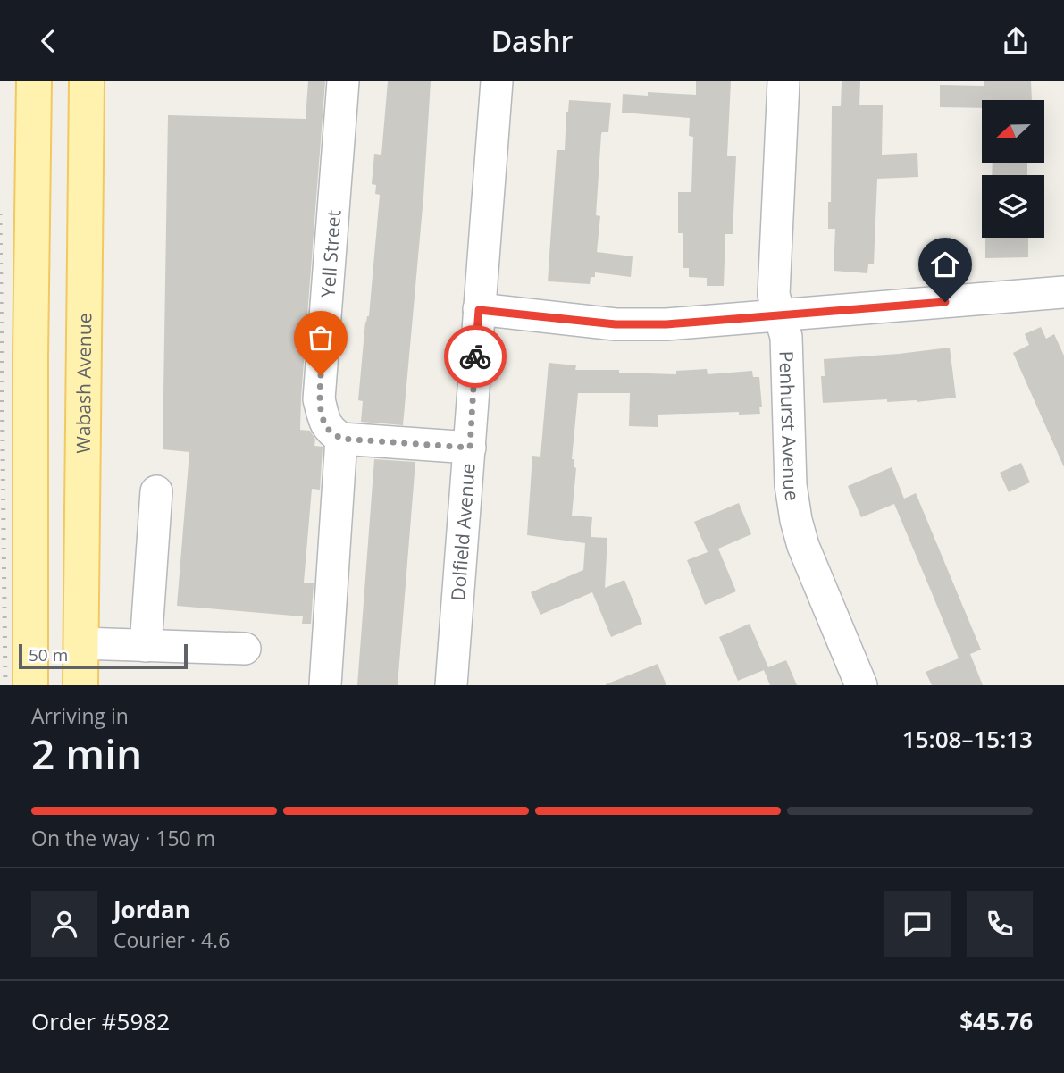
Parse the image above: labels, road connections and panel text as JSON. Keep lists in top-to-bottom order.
{
  "streets": {
    "main road": ["Wabash Avenue"],
    "street": ["Yell Street", "Penhurst Avenue", "Dolfield Avenue"]
  },
  "scale_bar": "50 m",
  "north": "left",
  "page": {
    "header": "Dashr",
    "scale": "50 m",
    "heading": ["2 min", "Arriving in", "15:08–15:13"],
    "panel": [
      "Jordan",
      "Courier · 4.6",
      "Order #5982",
      "$45.76"
    ],
    "bar": "On the way · 150 m"
  }
}
